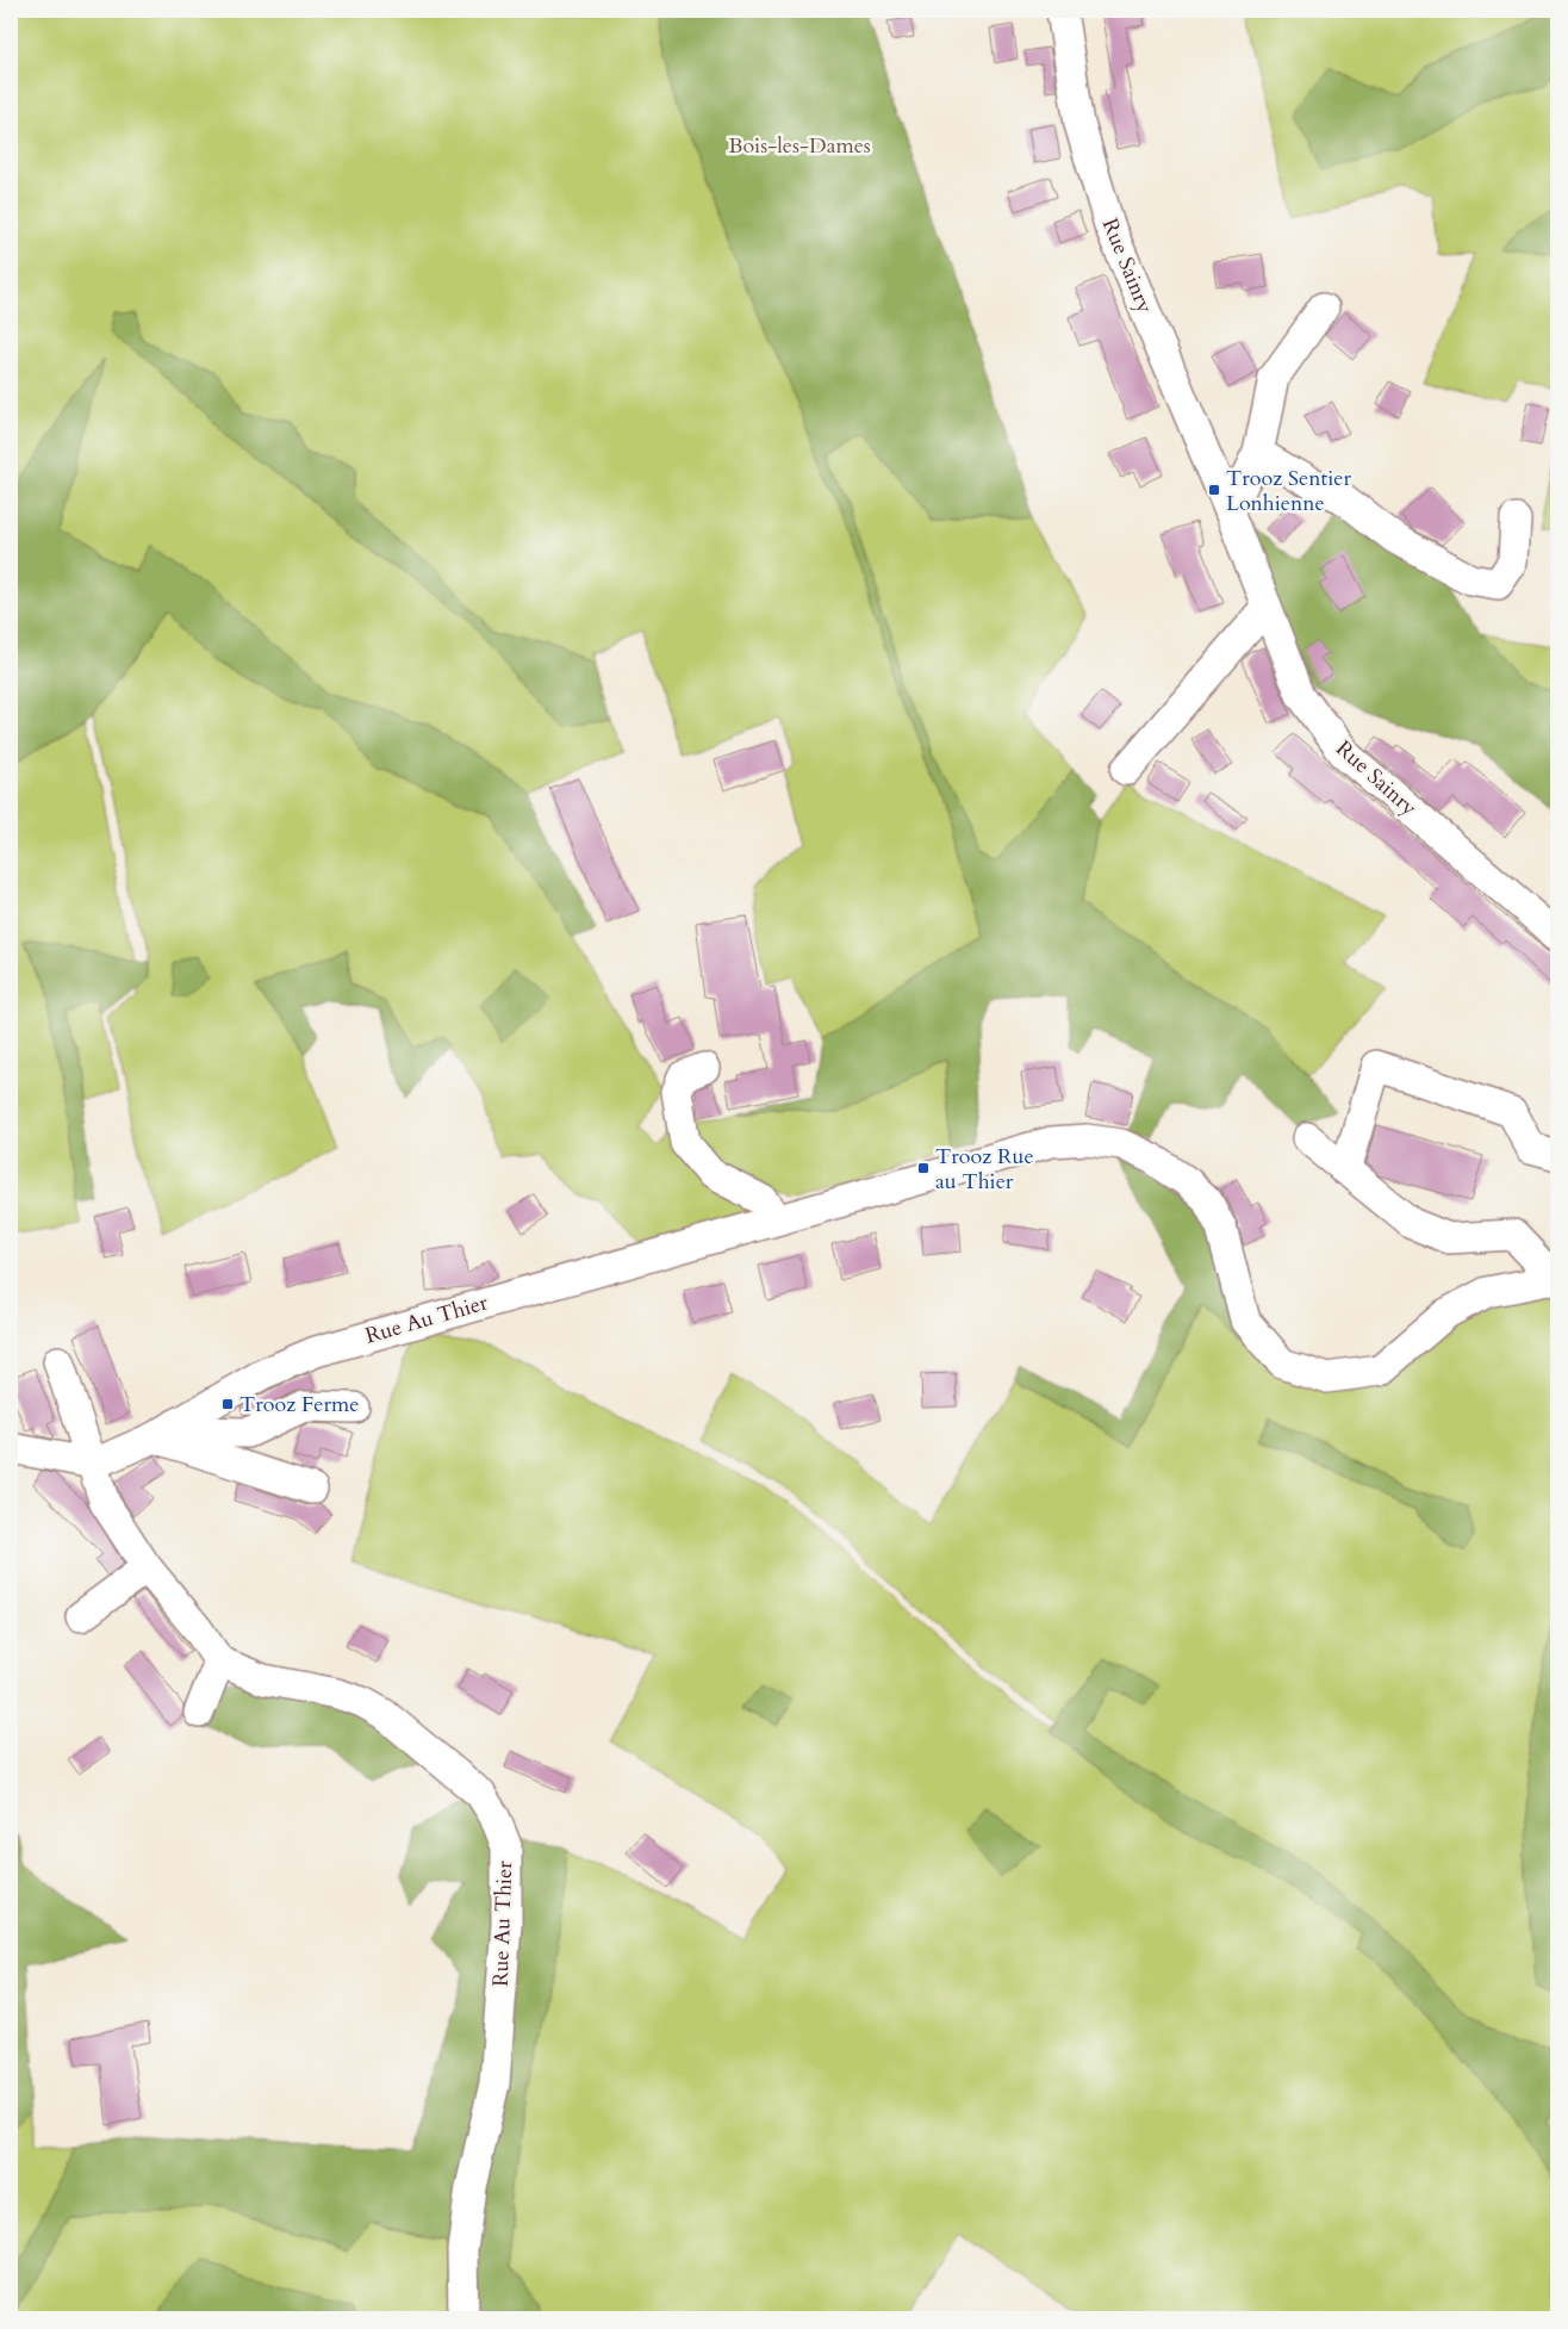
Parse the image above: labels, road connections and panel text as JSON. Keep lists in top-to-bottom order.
{
  "streets": {
    "street": ["Rue Sainry", "Rue Au Thier"]
  },
  "parks": ["Bois-les-Dames"],
  "places": {
    "transit": ["Trooz Sentier Lonhienne", "Trooz Rue au Thier", "Trooz Ferme"]
  }
}
